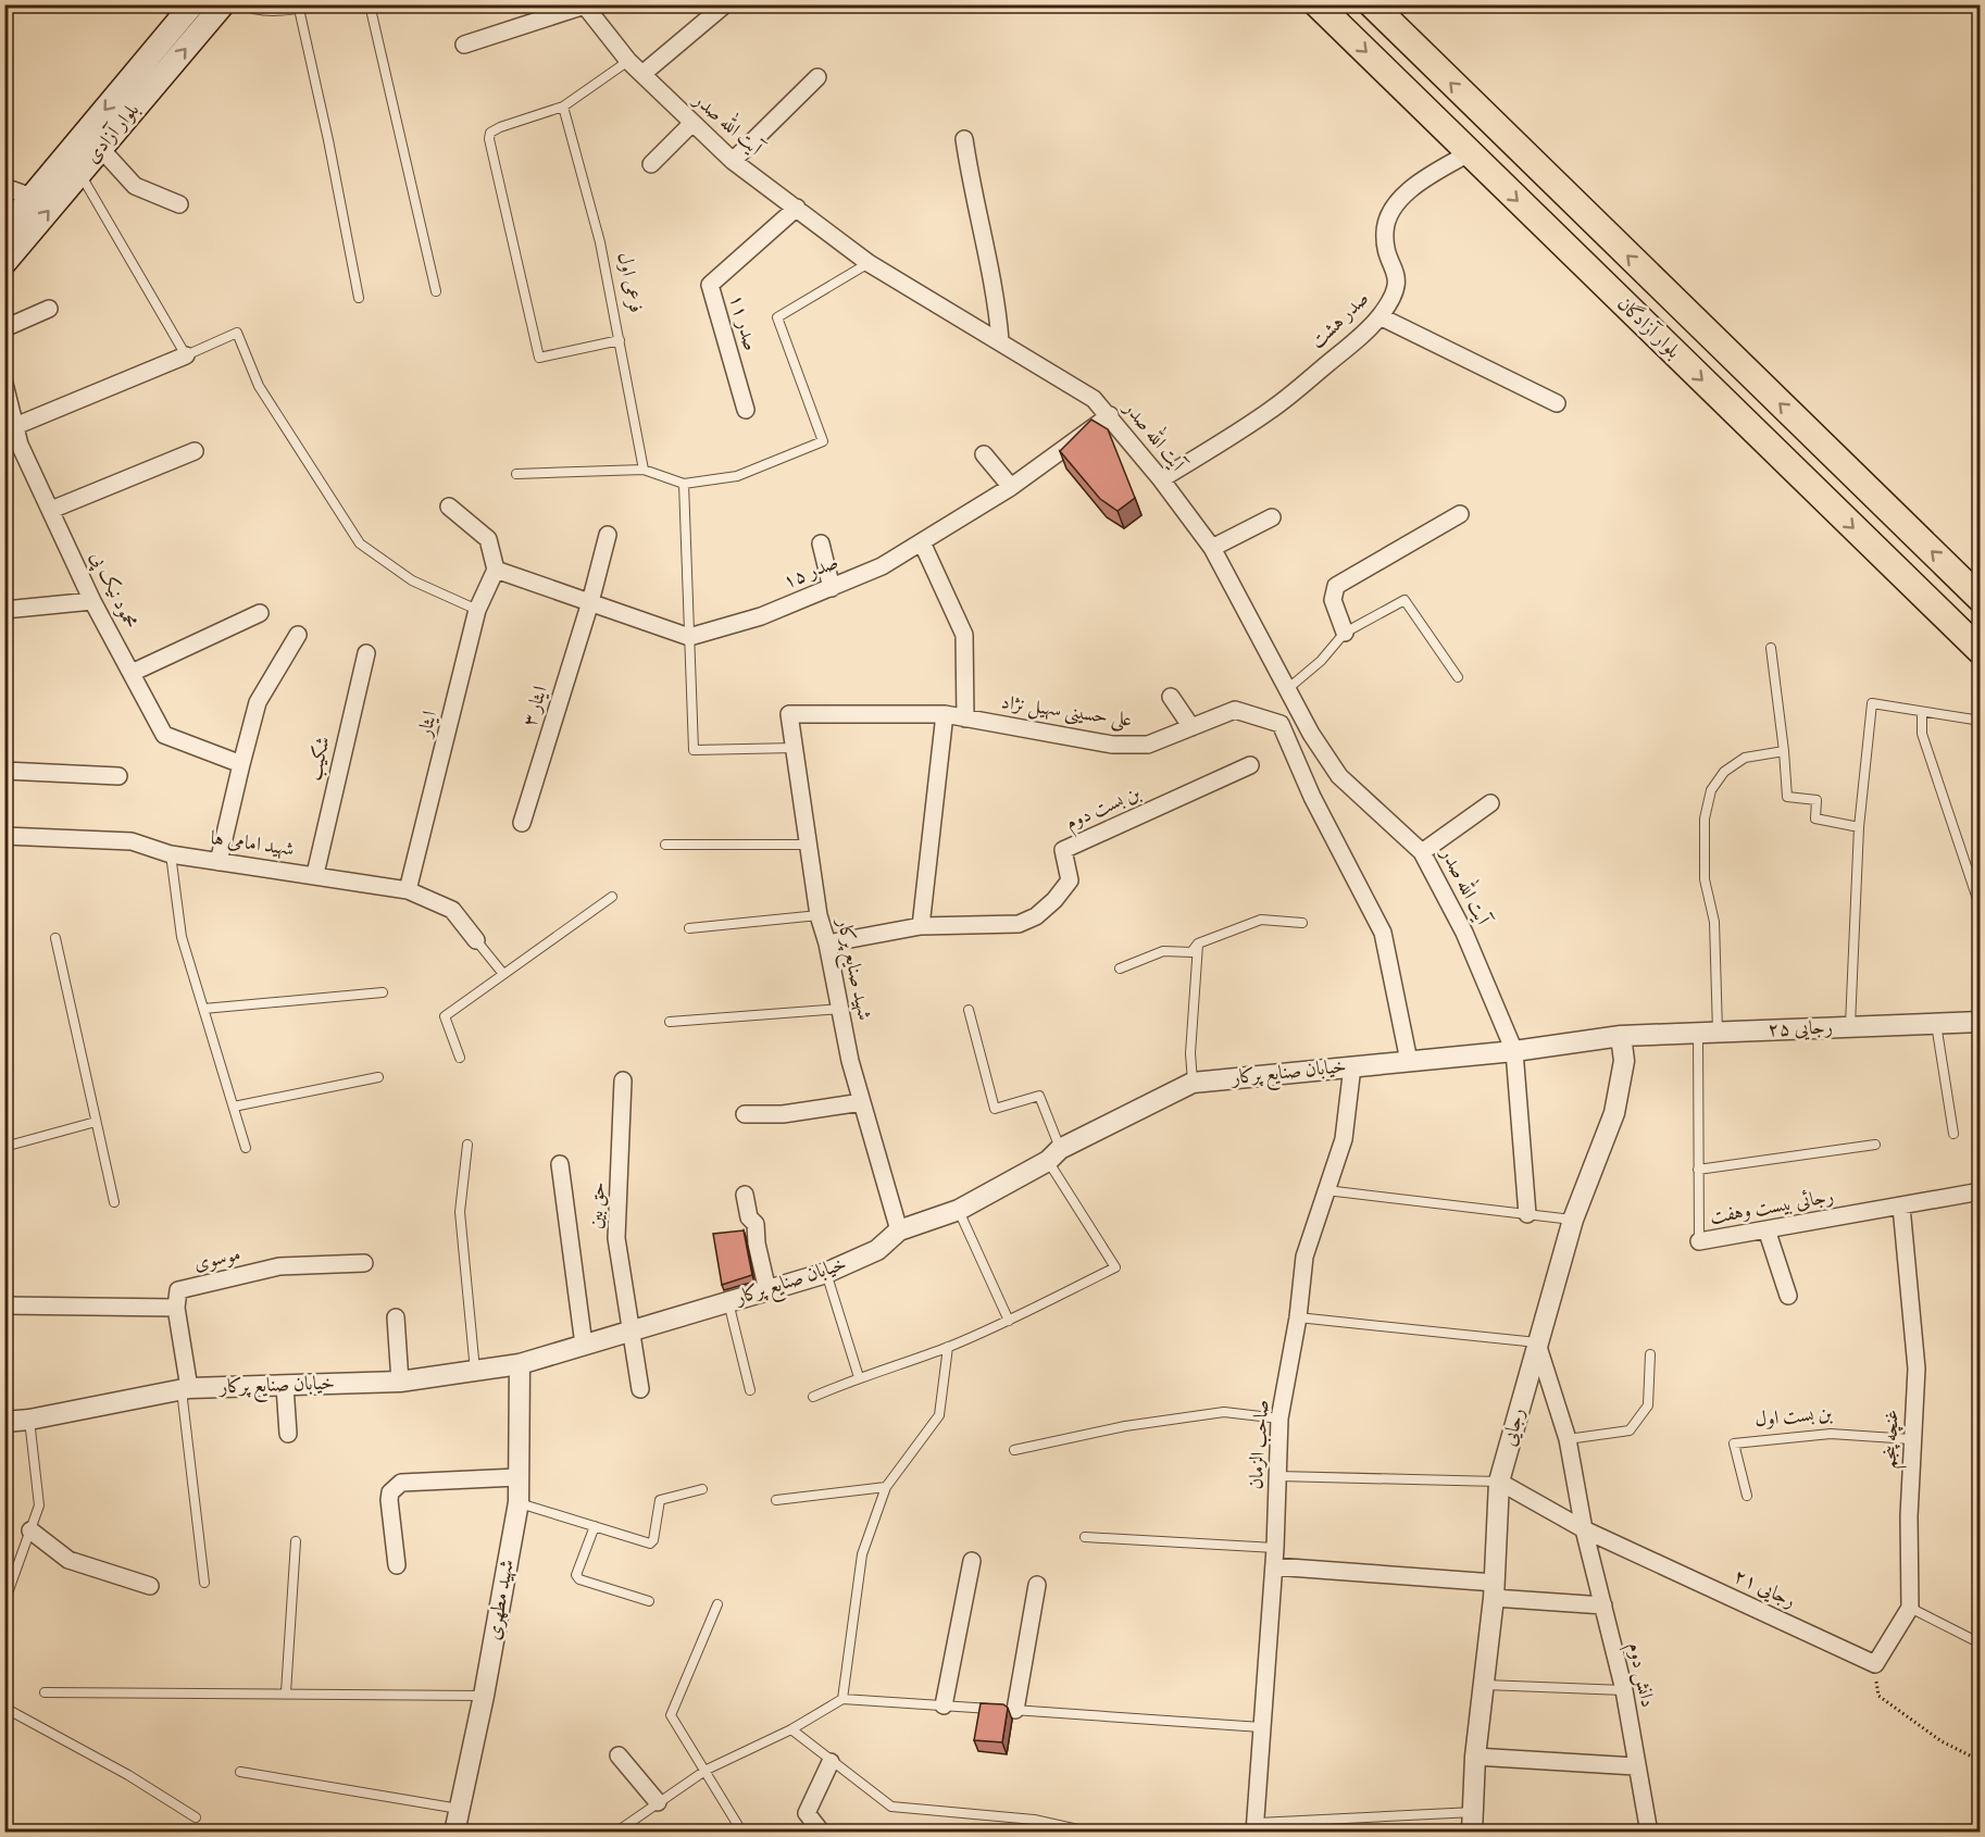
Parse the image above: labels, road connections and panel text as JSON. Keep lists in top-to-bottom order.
{
  "streets": {
    "highway": ["بلوار آزادگان"],
    "main road": ["بلوار آزادی"],
    "street": [
      "آیت الله صدر",
      "صدر هشت",
      "صدر ۱۱",
      "صدر ۱۵",
      "محمود نیک پی",
      "ایثار ۳",
      "علی حسینی سهیل نژاد",
      "ایثار",
      "شکیب",
      "بن بست دوم",
      "شهید امامی ها",
      "شهید صنایع پرکار",
      "رجایی ۲۵",
      "خیابان صنایع پرکار",
      "حق بین",
      "رجائی بیست وهفت",
      "موسوی",
      "رجایی",
      "غنچه پنجم",
      "صاحب الزمان",
      "رجایی ۲۱",
      "شهید مطهری",
      "دانش دوم"
    ],
    "lane": ["فرعی اول", "بن بست اول"]
  },
  "crossings": [
    ["آیت الله صدر", "صدر هشت"],
    ["آیت الله صدر", "صدر ۱۱"],
    ["آیت الله صدر", "صدر ۱۵"],
    ["آیت الله صدر", "خیابان صنایع پرکار"],
    ["صدر هشت", "بلوار آزادگان"],
    ["علی حسینی سهیل نژاد", "شهید صنایع پرکار"],
    ["علی حسینی سهیل نژاد", "خیابان صنایع پرکار"],
    ["ایثار", "شهید امامی ها"],
    ["شکیب", "شهید امامی ها"],
    ["بن بست دوم", "شهید صنایع پرکار"],
    ["شهید صنایع پرکار", "خیابان صنایع پرکار"],
    ["رجایی ۲۵", "خیابان صنایع پرکار"],
    ["رجایی ۲۵", "رجائی بیست وهفت"],
    ["رجایی ۲۵", "رجایی"],
    ["خیابان صنایع پرکار", "حق بین"],
    ["خیابان صنایع پرکار", "رجایی"],
    ["خیابان صنایع پرکار", "صاحب الزمان"],
    ["خیابان صنایع پرکار", "شهید مطهری"],
    ["رجائی بیست وهفت", "غنچه پنجم"],
    ["بن بست اول", "غنچه پنجم"],
    ["رجایی", "رجایی ۲۱"],
    ["رجایی", "دانش دوم"],
    ["رجایی ۲۱", "دانش دوم"]
  ]
}
